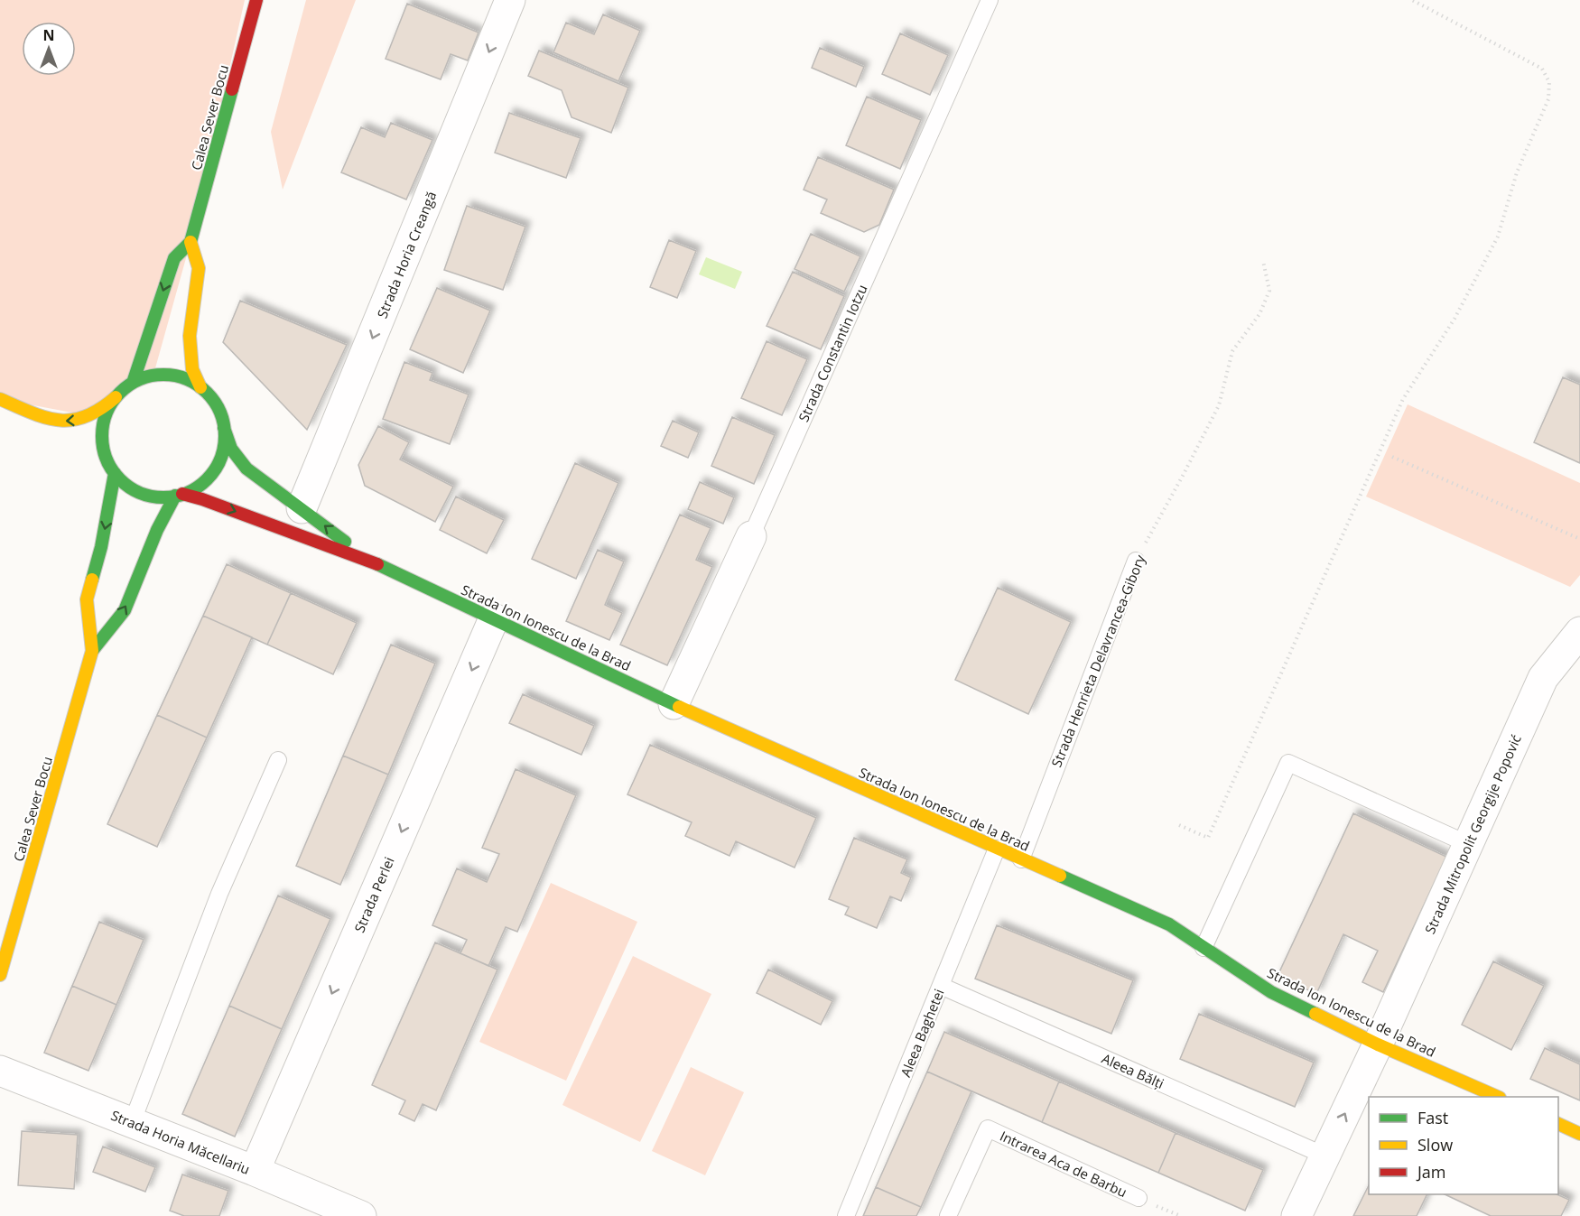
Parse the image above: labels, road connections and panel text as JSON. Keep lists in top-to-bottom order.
{
  "streets": {
    "street": [
      "Calea Sever Bocu",
      "Strada Horia Creangă",
      "Strada Constantin Iotzu",
      "Strada Ion Ionescu de la Brad",
      "Strada Mitropolit Georgije Popović",
      "Strada Perlei",
      "Strada Horia Măcellariu"
    ],
    "lane": [
      "Strada Henrieta Delavrancea-Gibory",
      "Aleea Baghetei",
      "Aleea Bălți",
      "Intrarea Aca de Barbu"
    ]
  },
  "crossings": [
    ["Calea Sever Bocu", "Strada Ion Ionescu de la Brad"],
    ["Strada Horia Creangă", "Strada Ion Ionescu de la Brad"],
    ["Strada Constantin Iotzu", "Strada Ion Ionescu de la Brad"],
    ["Strada Ion Ionescu de la Brad", "Strada Henrieta Delavrancea-Gibory"],
    ["Strada Ion Ionescu de la Brad", "Strada Mitropolit Georgije Popović"],
    ["Strada Ion Ionescu de la Brad", "Strada Perlei"],
    ["Strada Ion Ionescu de la Brad", "Aleea Baghetei"],
    ["Strada Mitropolit Georgije Popović", "Aleea Bălți"],
    ["Strada Perlei", "Strada Horia Măcellariu"],
    ["Aleea Baghetei", "Aleea Bălți"]
  ],
  "one_way": ["Strada Horia Creangă", "Strada Perlei"],
  "legend": ["Fast", "Slow", "Jam"],
  "north": "top"
}
